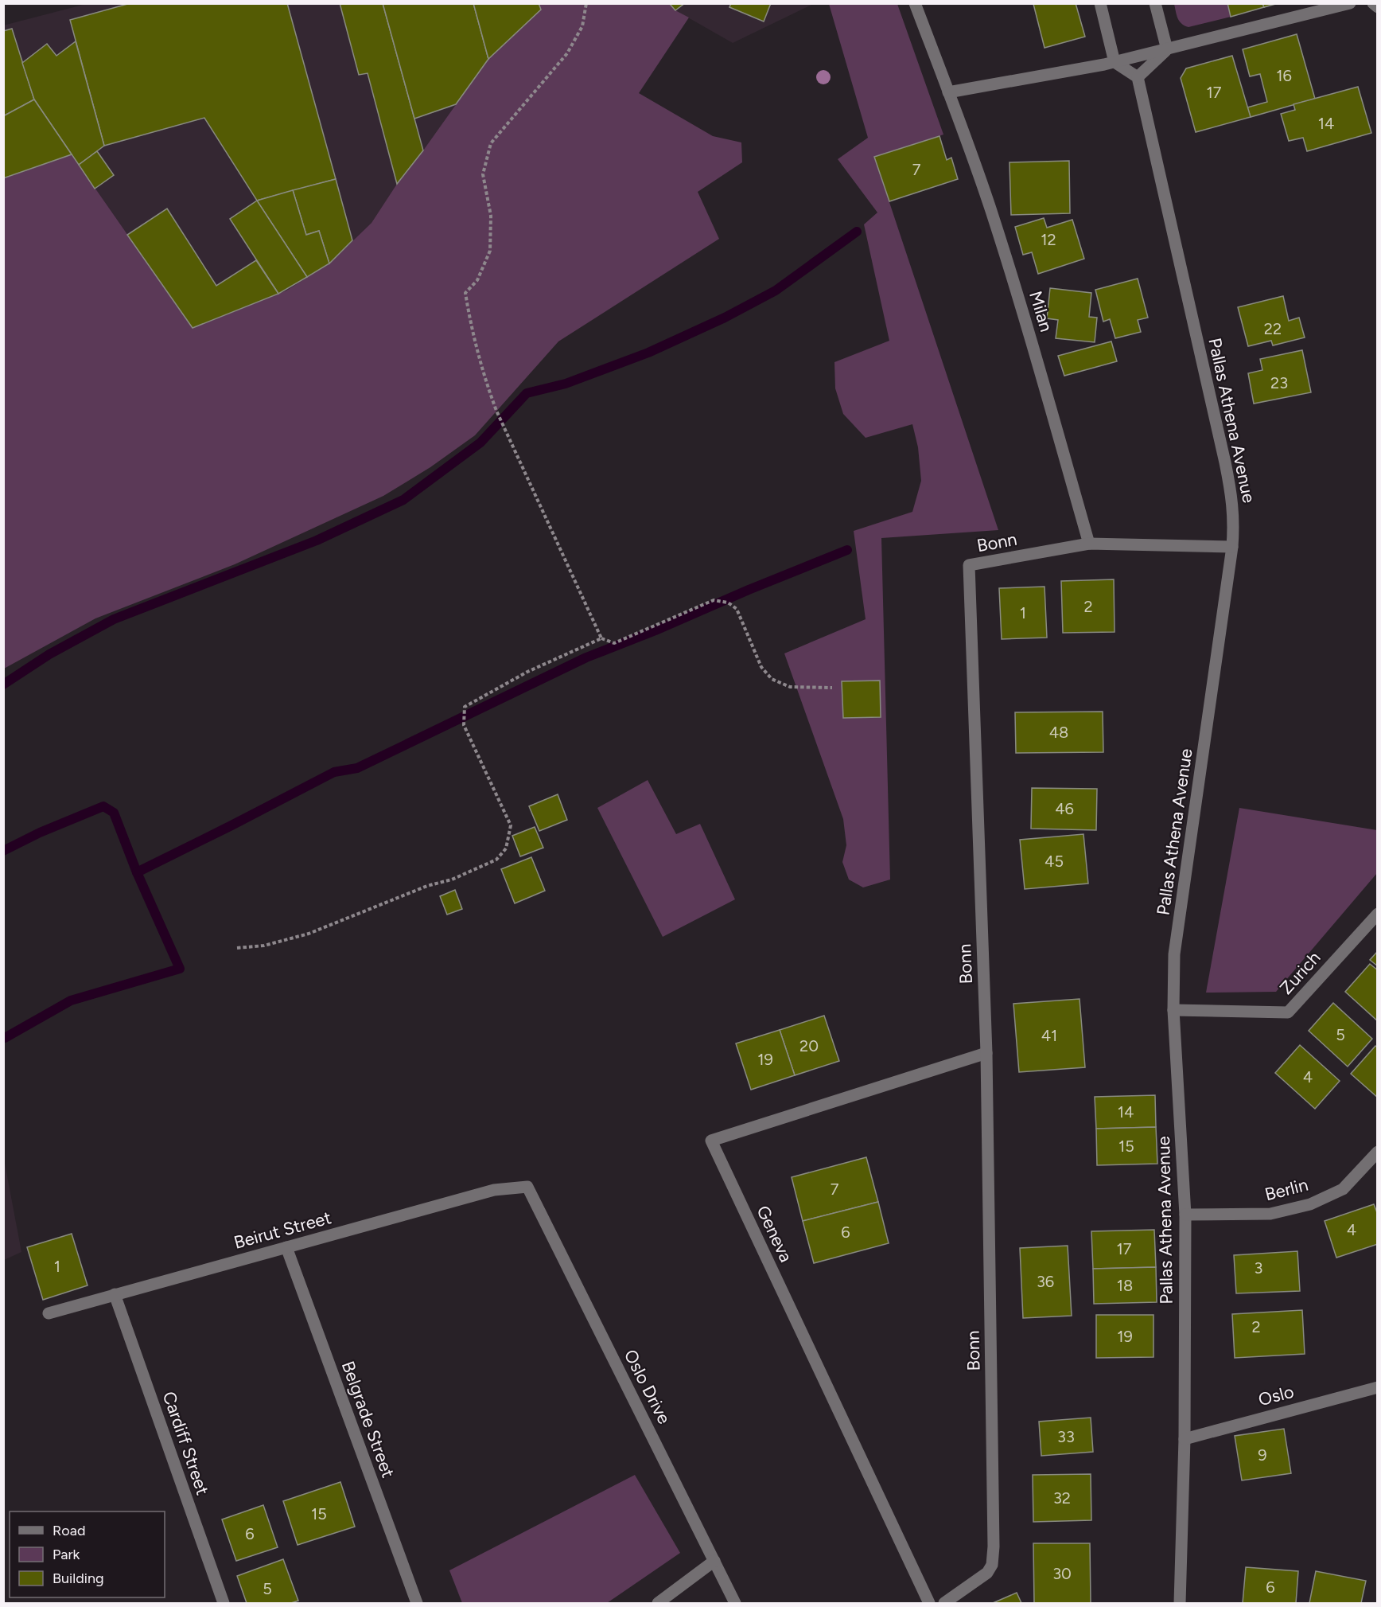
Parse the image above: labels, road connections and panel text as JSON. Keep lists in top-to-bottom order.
{
  "streets": {
    "street": [
      "Milan",
      "Pallas Athena Avenue",
      "Bonn",
      "Zurich",
      "Berlin",
      "Beirut Street",
      "Geneva",
      "Oslo Drive",
      "Oslo",
      "Belgrade Street",
      "Cardiff Street"
    ]
  },
  "crossings": [
    ["Milan", "Bonn"],
    ["Pallas Athena Avenue", "Bonn"],
    ["Pallas Athena Avenue", "Zurich"],
    ["Pallas Athena Avenue", "Berlin"],
    ["Pallas Athena Avenue", "Oslo"],
    ["Bonn", "Geneva"],
    ["Beirut Street", "Oslo Drive"],
    ["Beirut Street", "Belgrade Street"],
    ["Beirut Street", "Cardiff Street"]
  ],
  "house_numbers": [
    "16",
    "17",
    "14",
    "7",
    "12",
    "22",
    "23",
    "2",
    "1",
    "48",
    "46",
    "45",
    "5",
    "41",
    "20",
    "19",
    "4",
    "14",
    "15",
    "7",
    "4",
    "6",
    "17",
    "1",
    "3",
    "36",
    "18",
    "2",
    "19",
    "33",
    "9",
    "32",
    "15",
    "6",
    "30",
    "6",
    "5"
  ],
  "legend": ["Road", "Park", "Building"]
}
